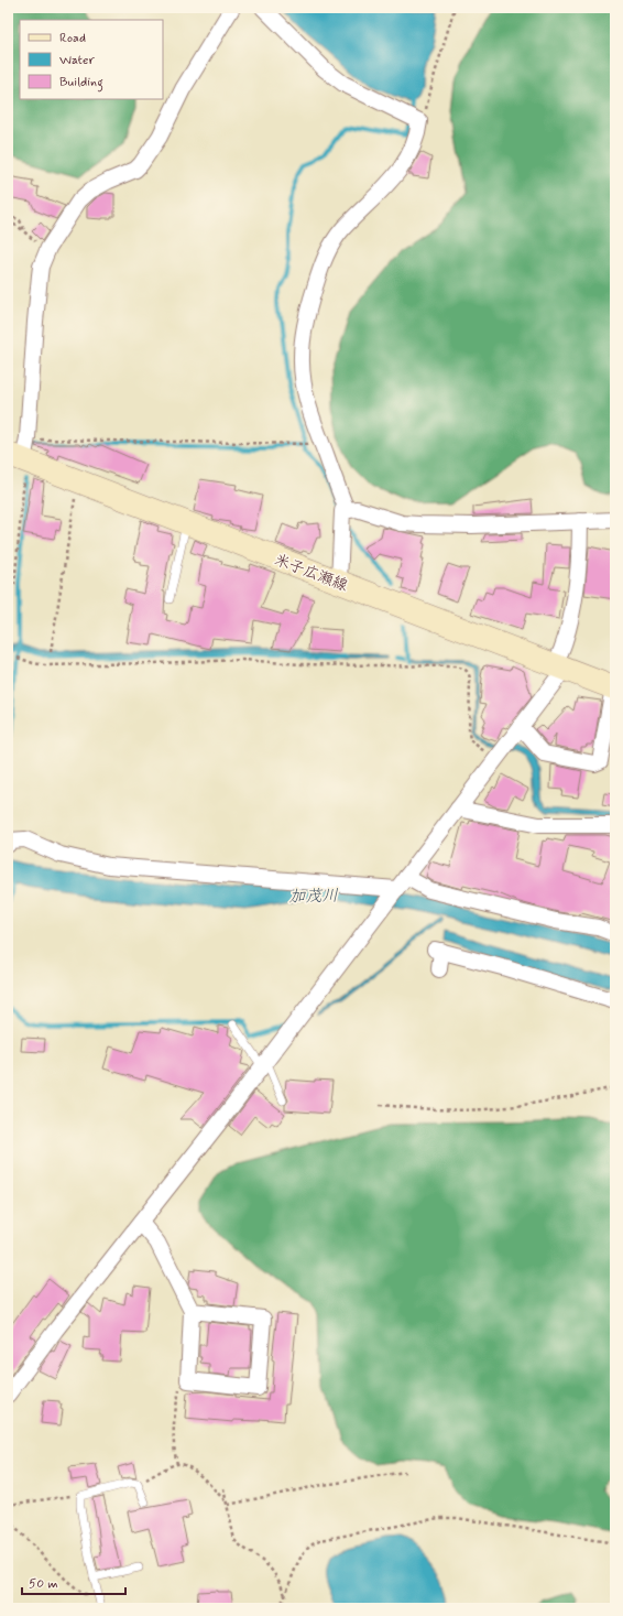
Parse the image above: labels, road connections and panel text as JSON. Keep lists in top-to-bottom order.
{
  "streets": {
    "main road": ["米子広瀬線"]
  },
  "water": ["加茂川"],
  "legend": ["Road", "Water", "Building"],
  "scale_bar": "50 m"
}
